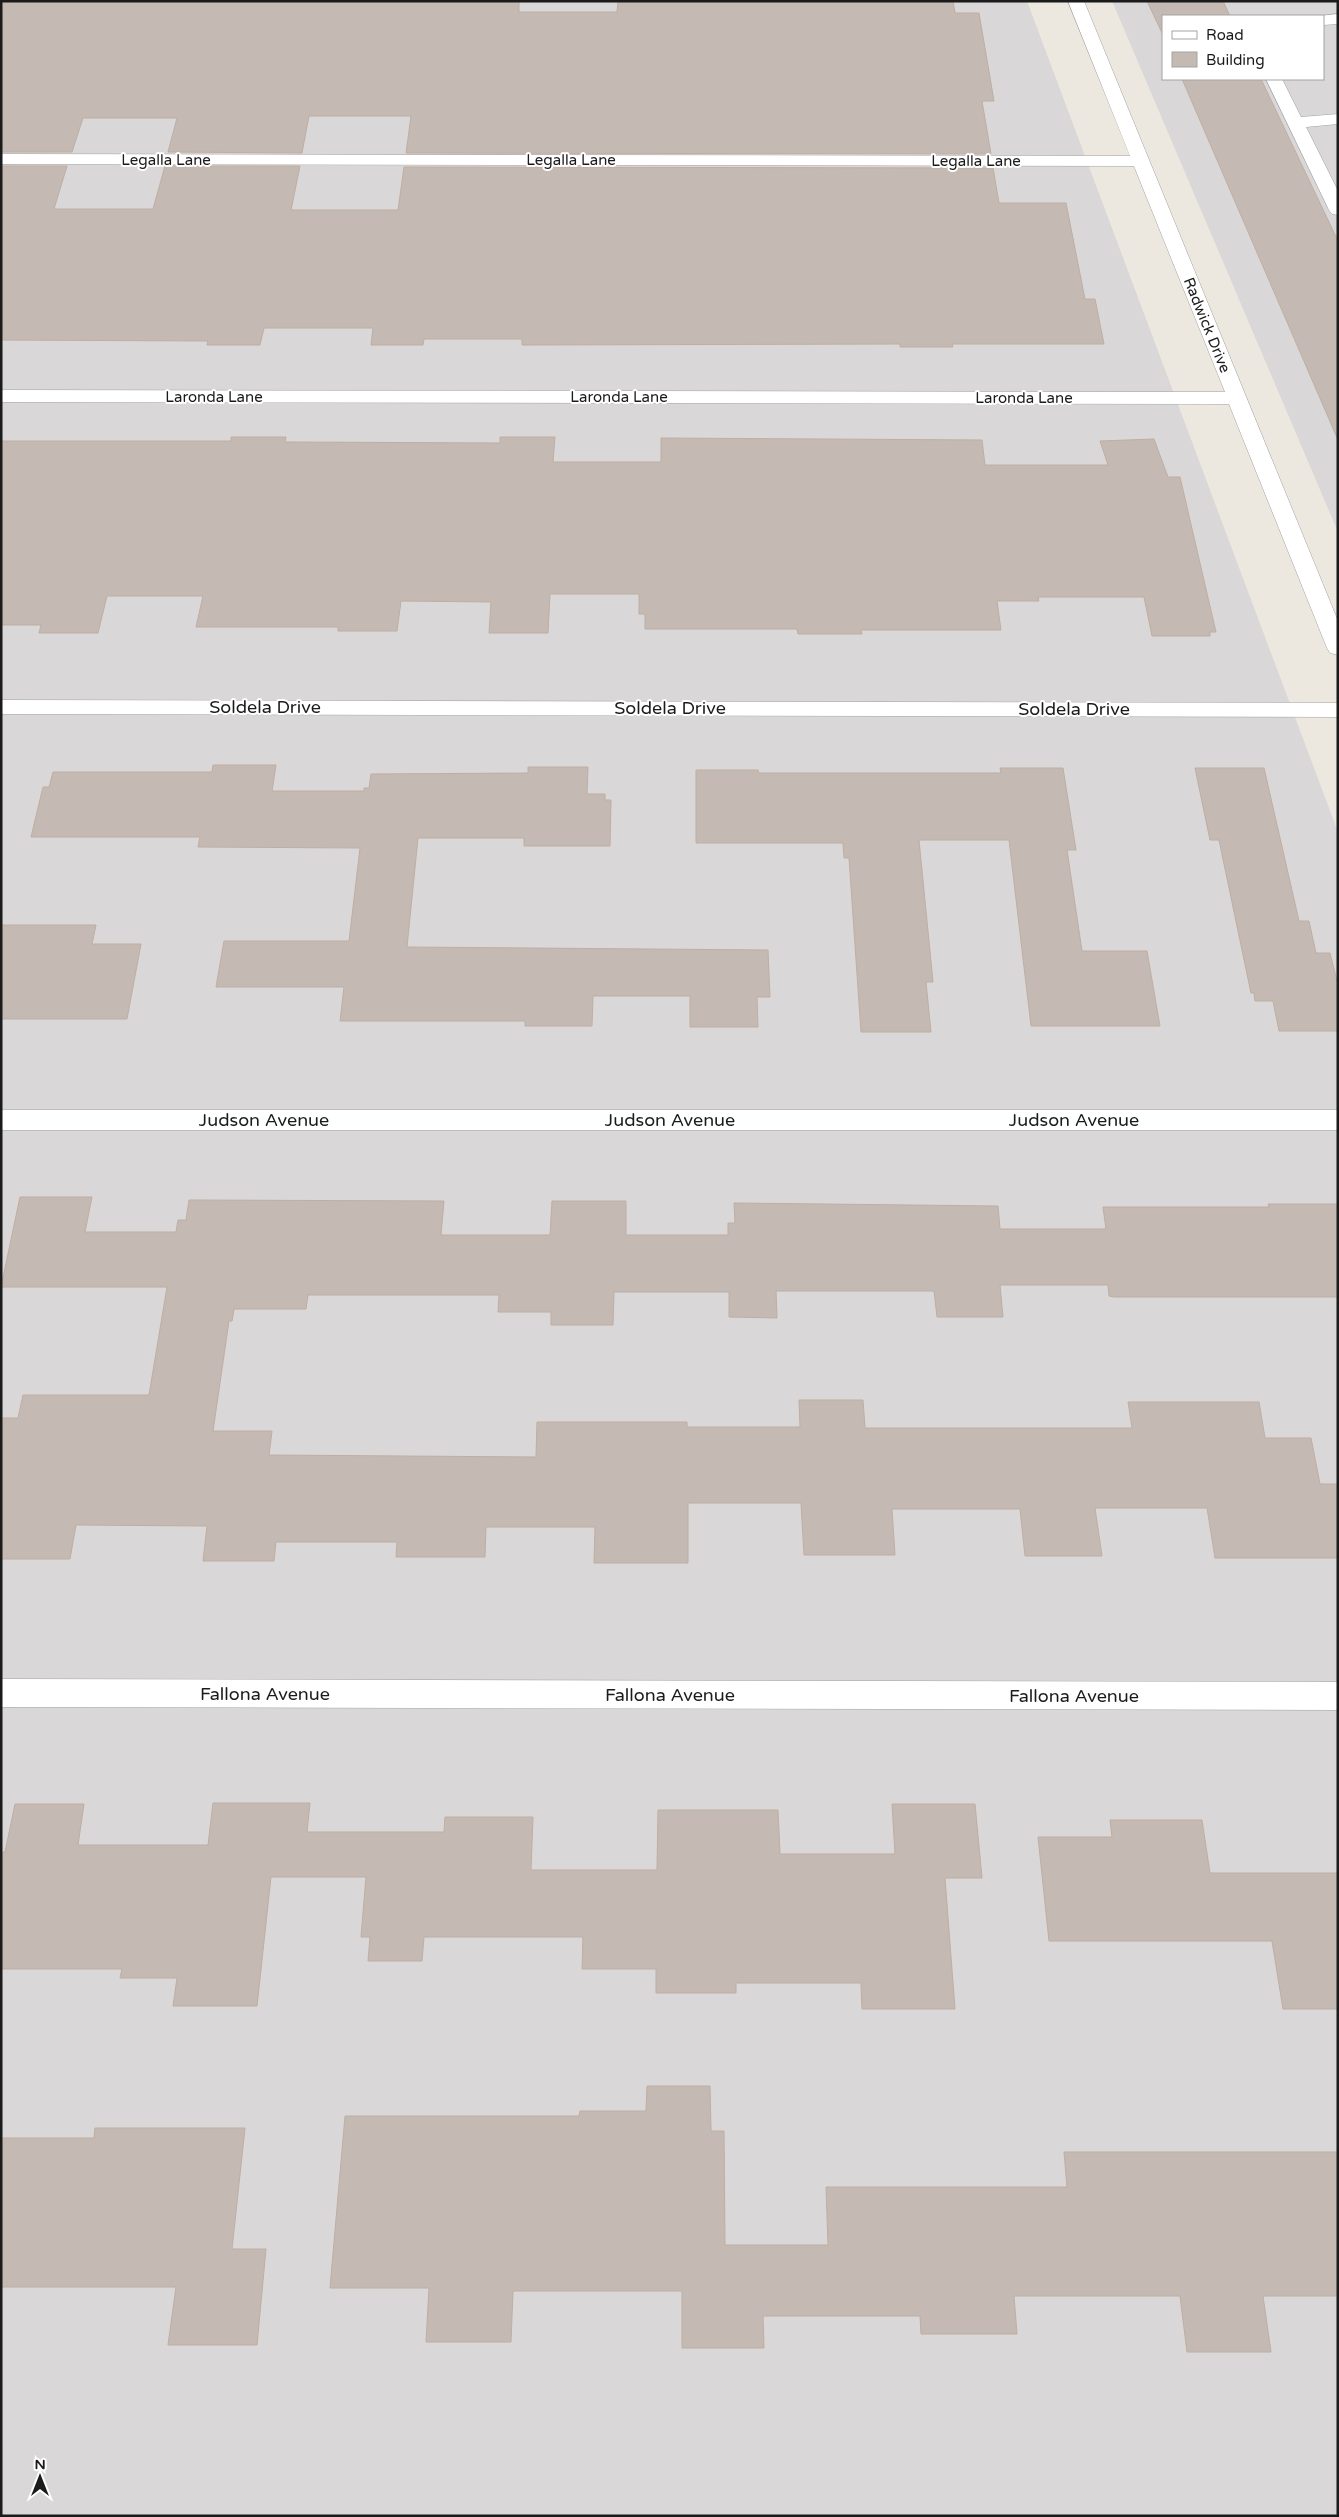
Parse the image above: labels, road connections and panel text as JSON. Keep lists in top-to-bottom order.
{
  "streets": {
    "street": [
      "Legalla Lane",
      "Radwick Drive",
      "Laronda Lane",
      "Soldela Drive",
      "Judson Avenue",
      "Fallona Avenue"
    ]
  },
  "crossings": [
    ["Legalla Lane", "Radwick Drive"],
    ["Radwick Drive", "Laronda Lane"]
  ],
  "legend": ["Road", "Building"],
  "north": "top"
}
